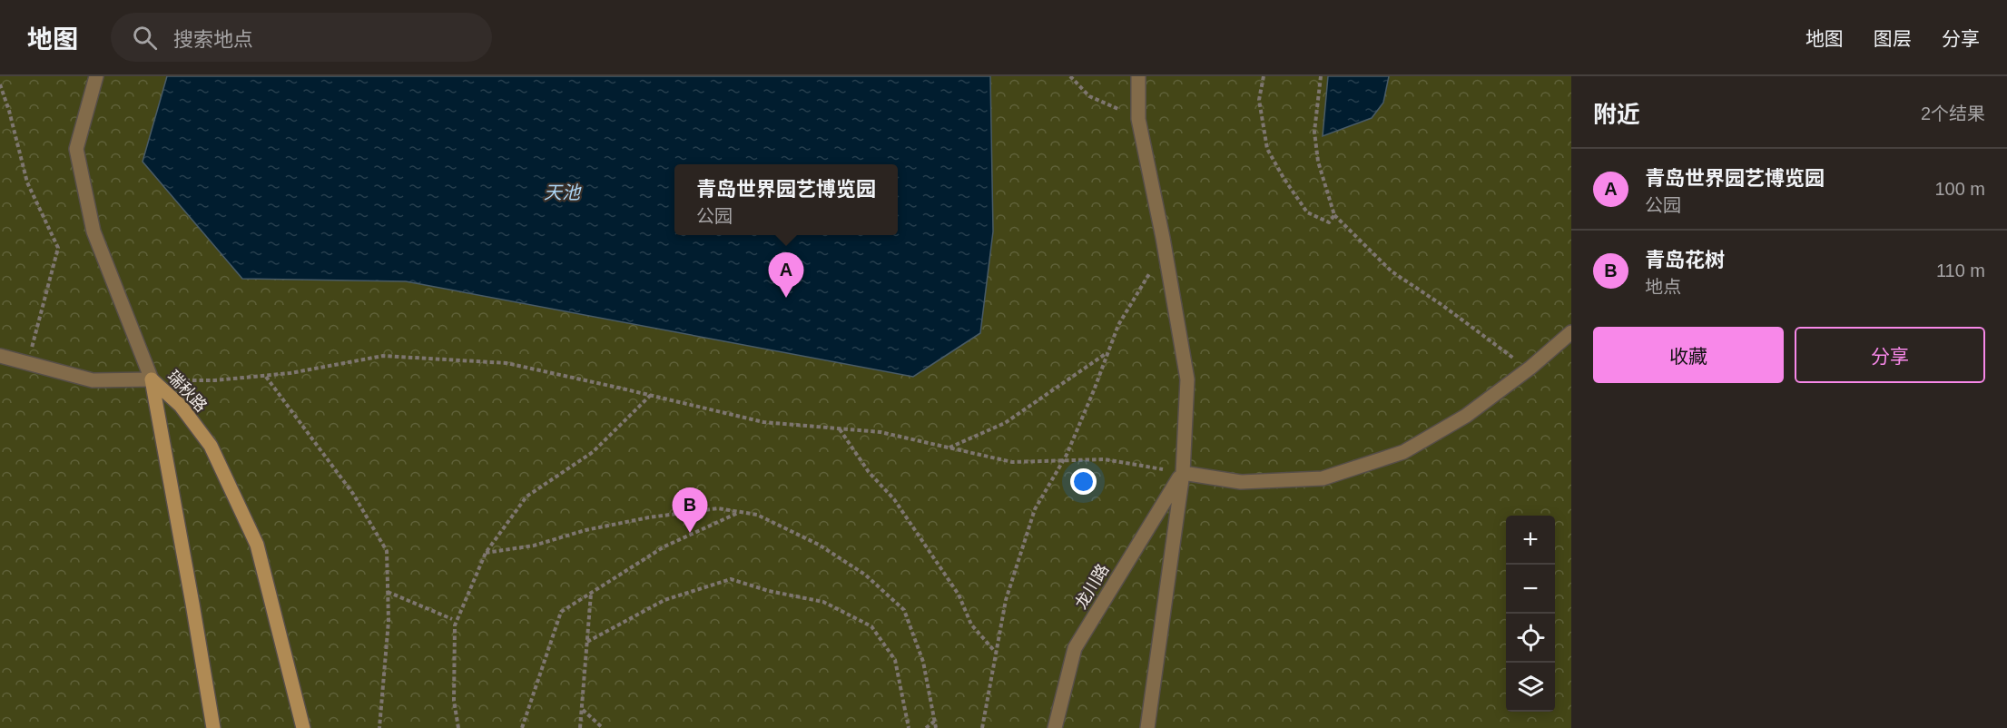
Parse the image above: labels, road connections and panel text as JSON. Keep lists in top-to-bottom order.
{
  "streets": {
    "street": ["瑞秋路", "龙川路"]
  },
  "water": ["天池"],
  "page": {
    "header": "地图",
    "search": "搜索地点",
    "nav": ["地图", "图层", "分享"],
    "heading": ["附近", "2个结果"],
    "list": [
      {
        "mark": "A",
        "name": "青岛世界园艺博览园",
        "note": "公园",
        "value": "100 m"
      },
      {
        "mark": "B",
        "name": "青岛花树",
        "note": "地点",
        "value": "110 m"
      }
    ],
    "popup": ["青岛世界园艺博览园", "公园"],
    "pins": ["A", "B"],
    "buttons": ["收藏", "分享"],
    "map_buttons": ["+", "−"]
  }
}
